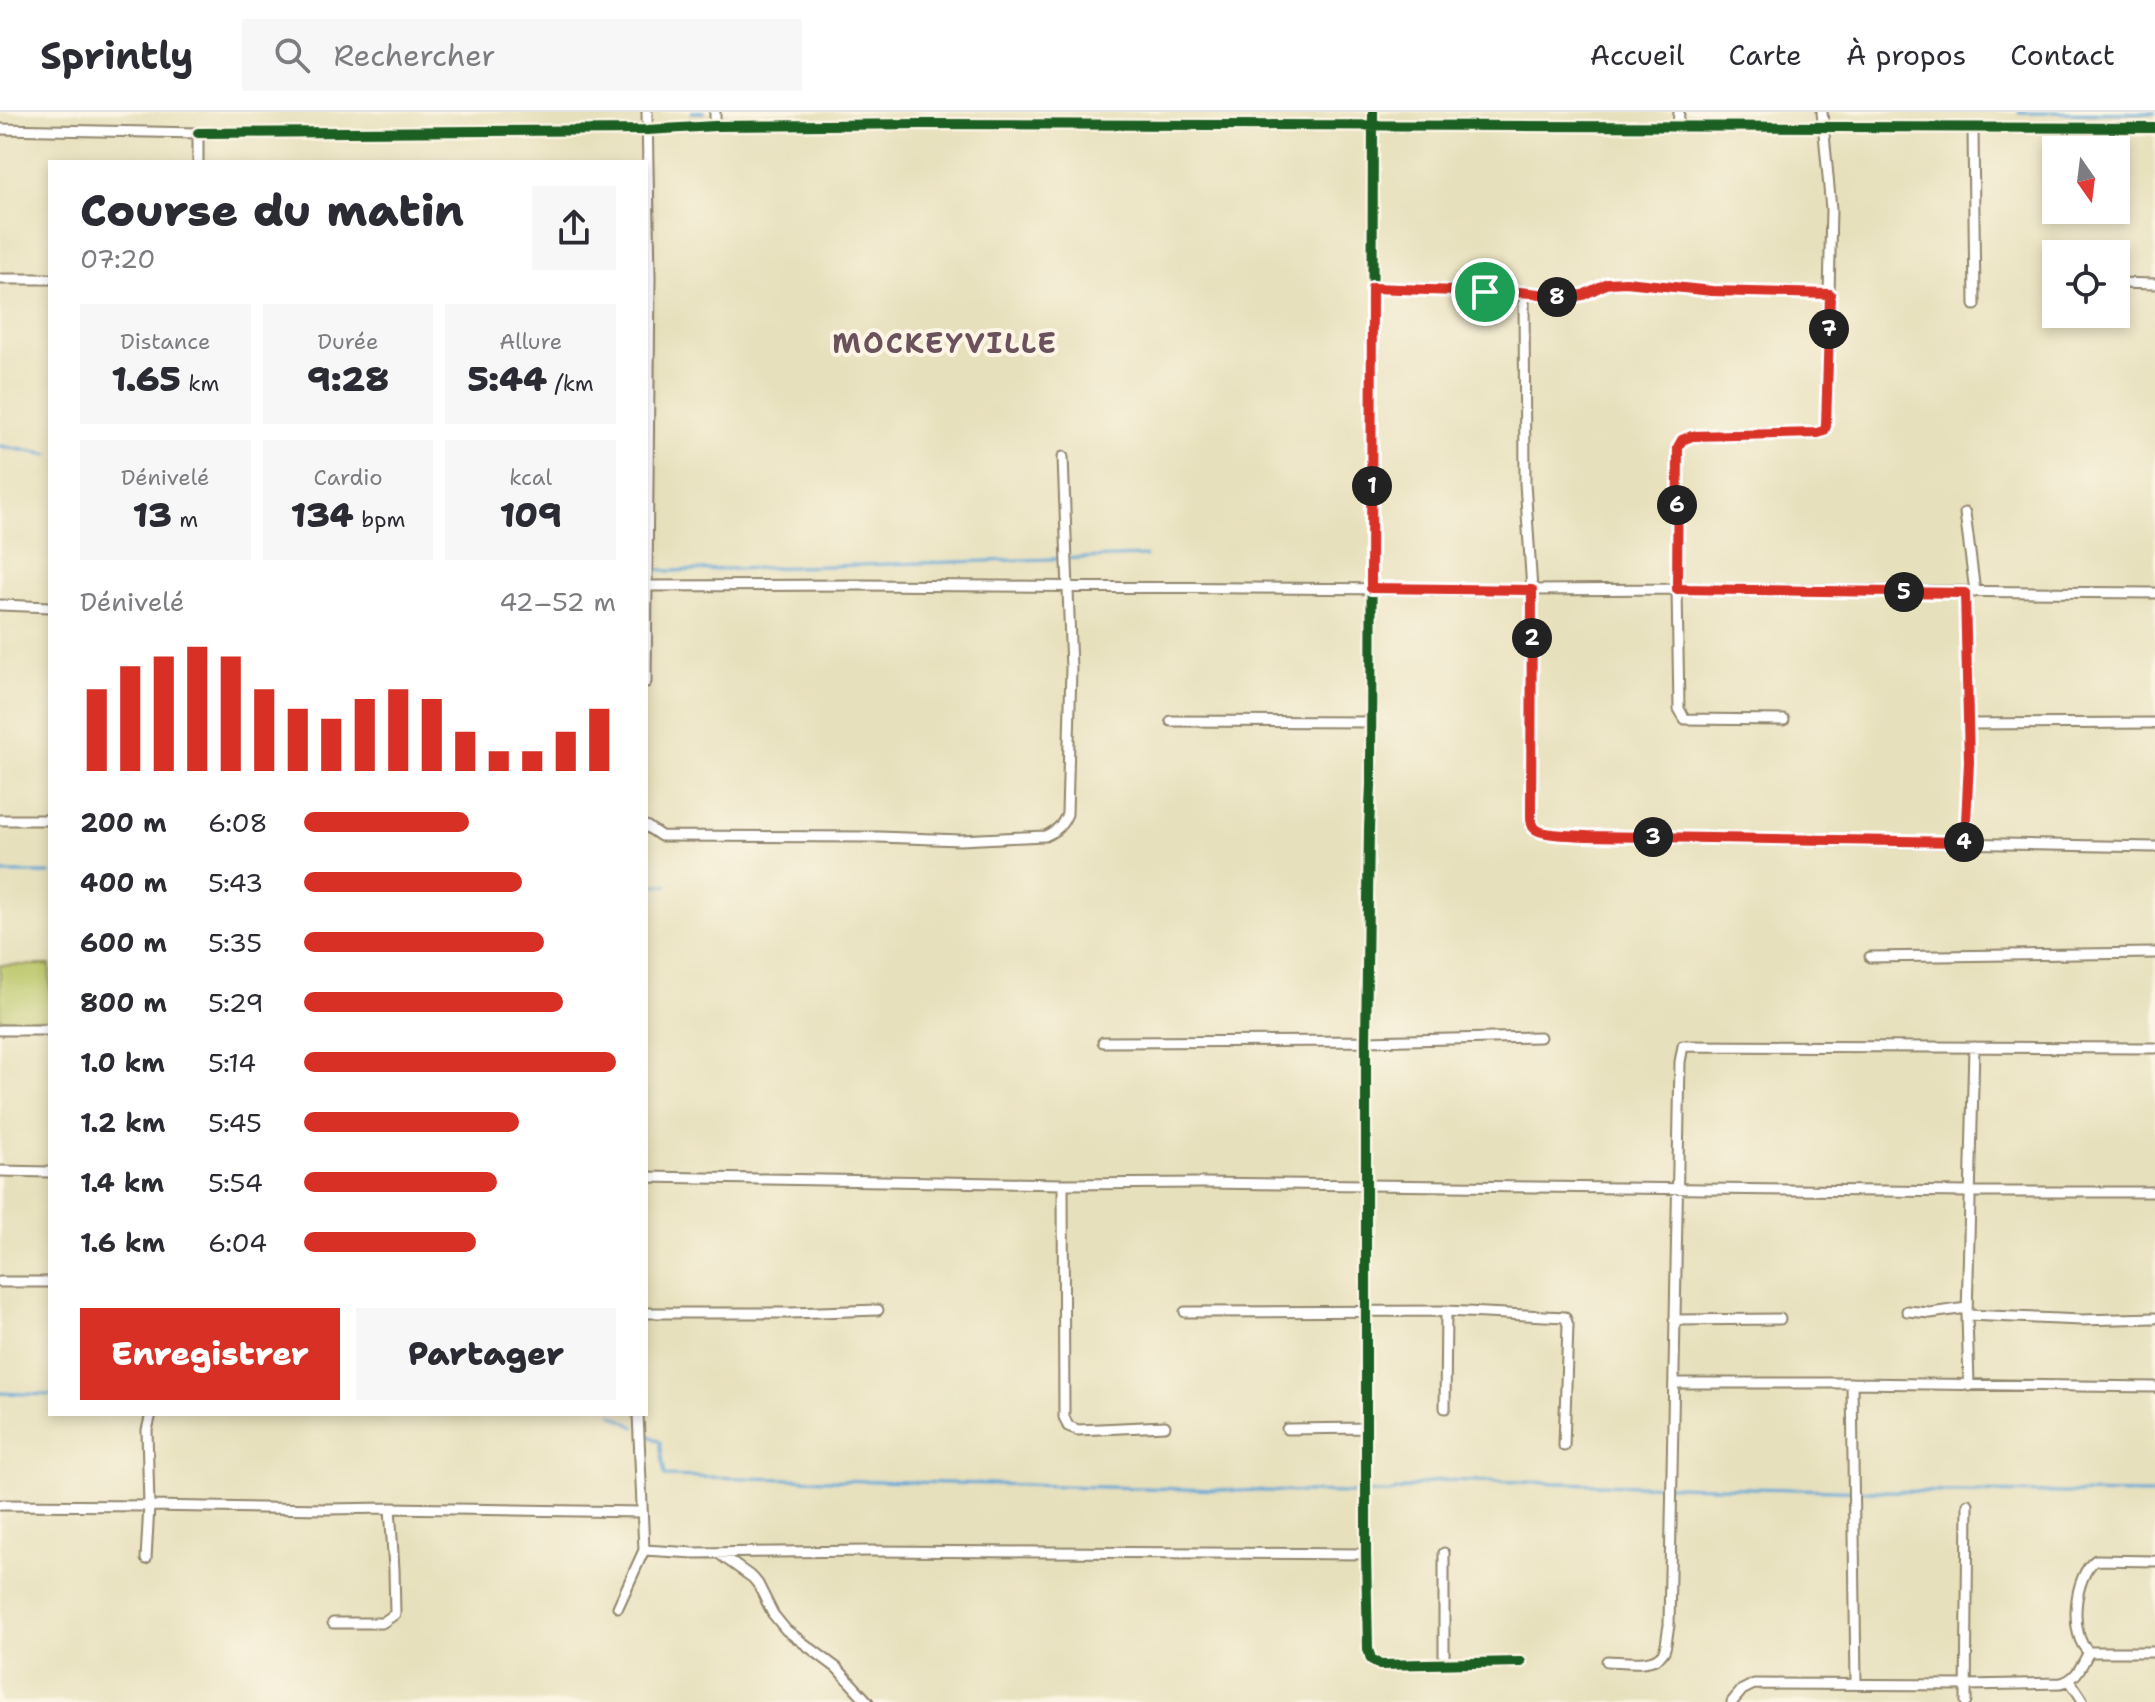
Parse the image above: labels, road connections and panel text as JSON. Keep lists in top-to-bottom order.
{
  "districts": ["MOCKEYVILLE"],
  "north": "bottom",
  "page": {
    "header": "Sprintly",
    "search": "Rechercher",
    "nav": [
      "Accueil",
      "Carte",
      "À propos",
      "Contact"
    ],
    "heading": ["Course du matin", "07:20"],
    "pins": [
      "8",
      "7",
      "1",
      "6",
      "5",
      "2",
      "3",
      "4"
    ],
    "stats": [
      ["Distance", "1.65 km"],
      ["Durée", "9:28"],
      ["Allure", "5:44 /km"],
      ["Dénivelé", "13 m"],
      ["Cardio", "134 bpm"],
      ["kcal", "109"]
    ],
    "chart": ["Dénivelé", "42–52 m"],
    "list": [
      {
        "name": "200 m",
        "note": "6:08"
      },
      {
        "name": "400 m",
        "note": "5:43"
      },
      {
        "name": "600 m",
        "note": "5:35"
      },
      {
        "name": "800 m",
        "note": "5:29"
      },
      {
        "name": "1.0 km",
        "note": "5:14"
      },
      {
        "name": "1.2 km",
        "note": "5:45"
      },
      {
        "name": "1.4 km",
        "note": "5:54"
      },
      {
        "name": "1.6 km",
        "note": "6:04"
      }
    ],
    "buttons": ["Enregistrer", "Partager"]
  }
}
